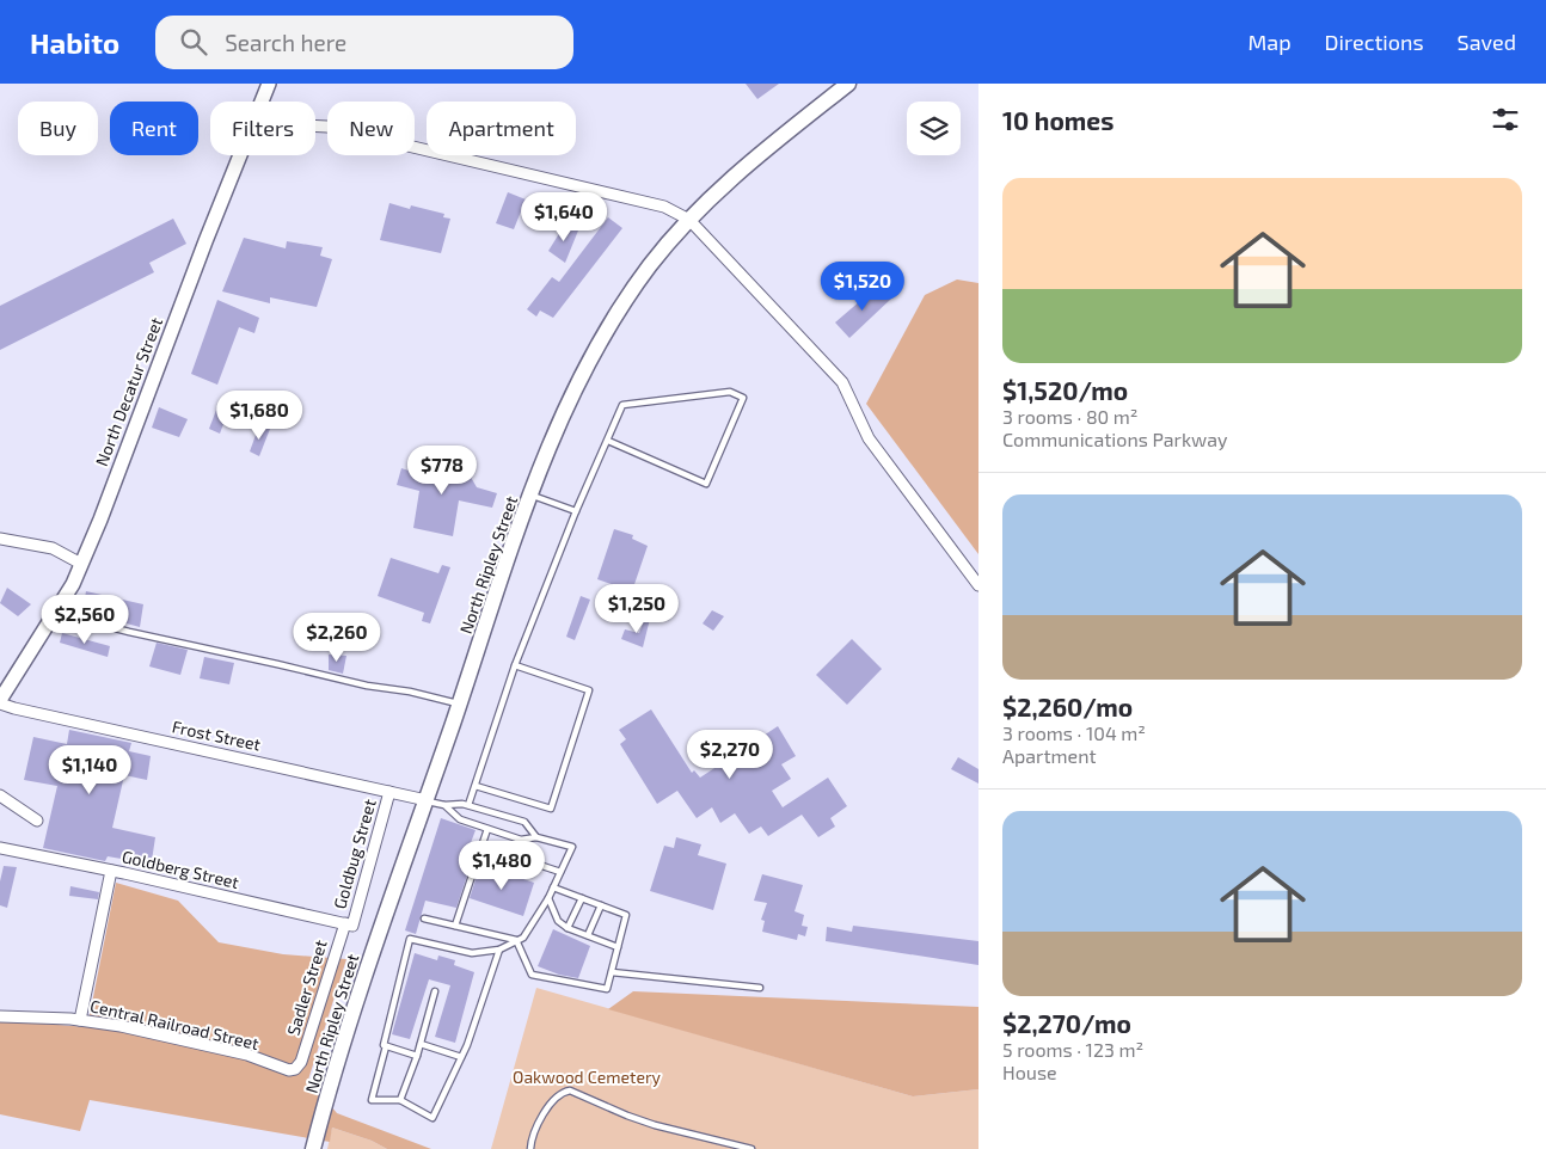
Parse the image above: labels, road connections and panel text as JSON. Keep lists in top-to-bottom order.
{
  "streets": {
    "main road": ["North Ripley Street"],
    "street": [
      "North Decatur Street",
      "Frost Street",
      "Goldbug Street",
      "Goldberg Street",
      "Sadler Street",
      "Central Railroad Street"
    ]
  },
  "crossings": [
    ["North Decatur Street", "Frost Street"],
    ["North Ripley Street", "Frost Street"],
    ["Frost Street", "Goldbug Street"],
    ["Goldbug Street", "Goldberg Street"],
    ["Goldbug Street", "Sadler Street"],
    ["Goldberg Street", "Sadler Street"],
    ["Sadler Street", "Central Railroad Street"]
  ],
  "parks": ["Oakwood Cemetery"],
  "page": {
    "header": "Habito",
    "search": "Search here",
    "nav": ["Map", "Directions", "Saved"],
    "heading": "10 homes",
    "chip": [
      "Buy",
      "Rent",
      "Filters",
      "New",
      "Apartment"
    ],
    "list": [
      {
        "name": "$1,520/mo",
        "note": "3 rooms · 80 m² · Communications Parkway"
      },
      {
        "name": "$2,260/mo",
        "note": "3 rooms · 104 m² · Apartment"
      },
      {
        "name": "$2,270/mo",
        "note": "5 rooms · 123 m² · House"
      }
    ],
    "price": [
      "$1,640",
      "$1,520",
      "$1,680",
      "$778",
      "$1,250",
      "$2,560",
      "$2,260",
      "$2,270",
      "$1,140",
      "$1,480"
    ]
  }
}
